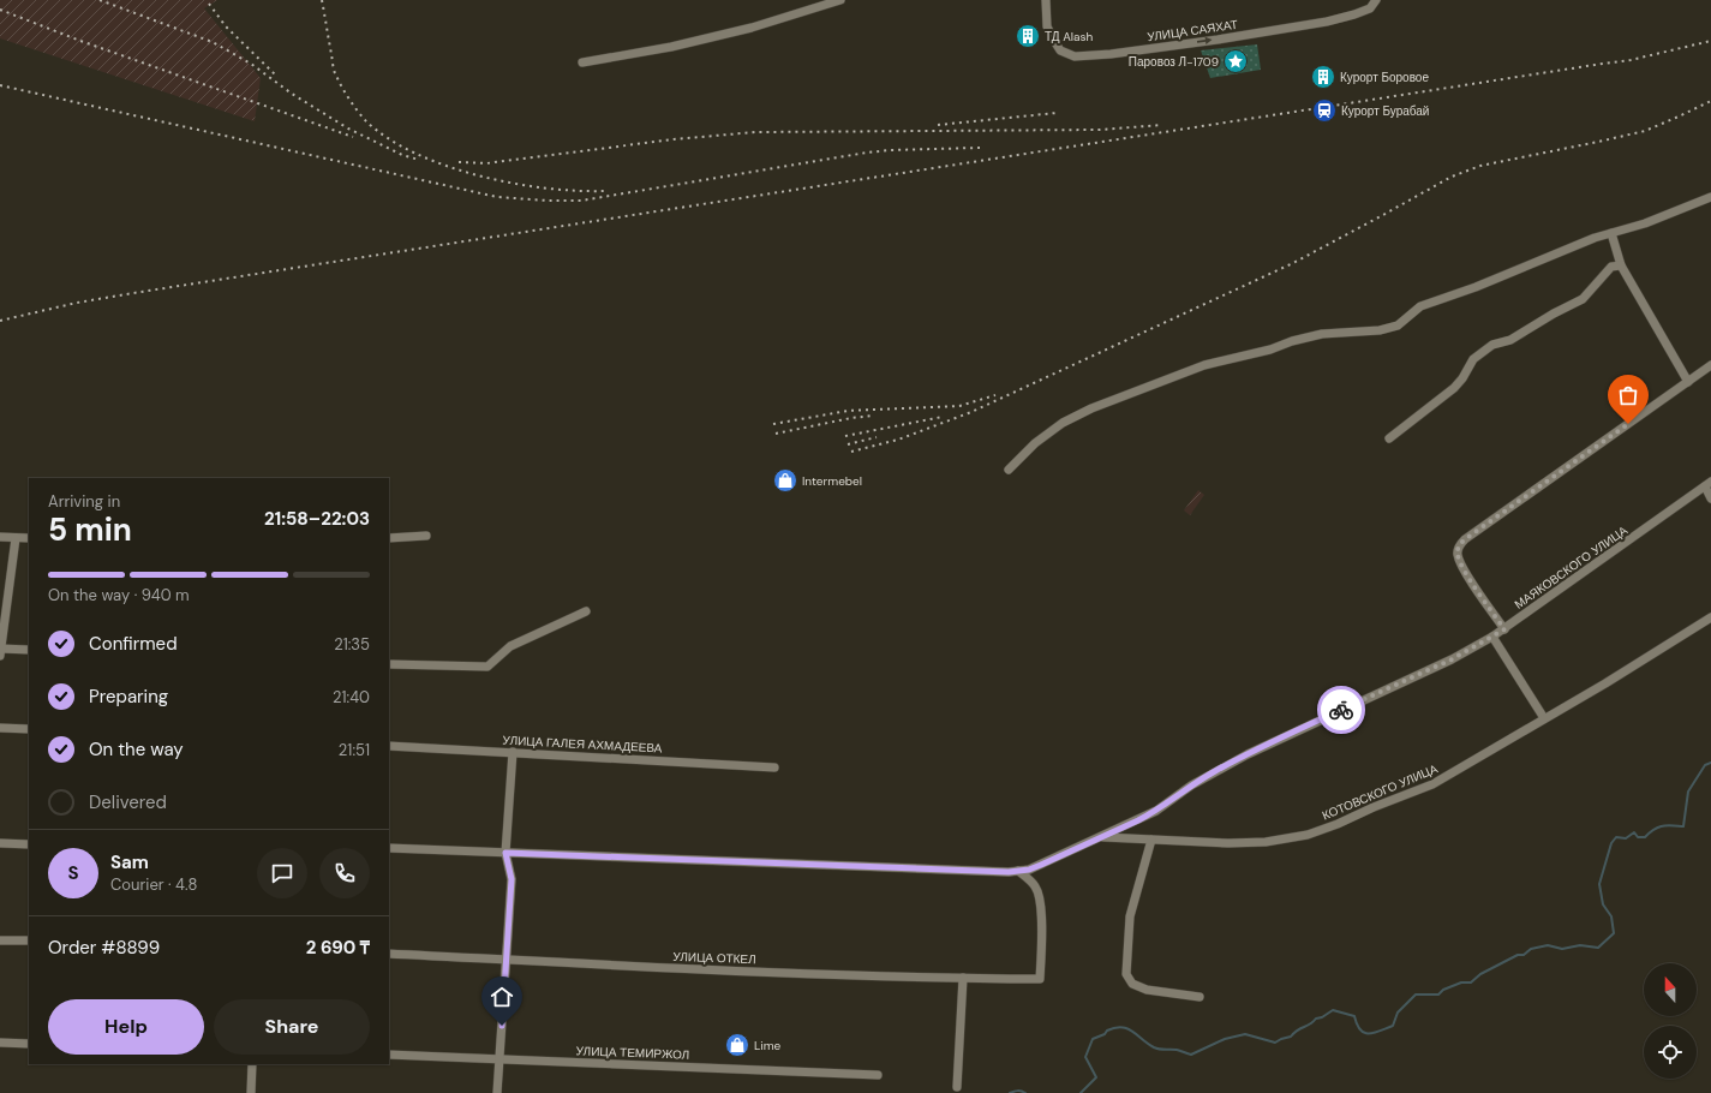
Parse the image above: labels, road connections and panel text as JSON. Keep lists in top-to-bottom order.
{
  "streets": {
    "street": [
      "УЛИЦА САЯХАТ",
      "МАЯКОВСКОГО УЛИЦА",
      "УЛИЦА ГАЛЕЯ АХМАДЕЕВА",
      "КОТОВСКОГО УЛИЦА",
      "УЛИЦА ОТКЕЛ",
      "УЛИЦА ТЕМИРЖОЛ"
    ]
  },
  "crossings": [
    ["МАЯКОВСКОГО УЛИЦА", "КОТОВСКОГО УЛИЦА"],
    ["МАЯКОВСКОГО УЛИЦА", "УЛИЦА ОТКЕЛ"]
  ],
  "one_way": ["УЛИЦА САЯХАТ"],
  "places": {
    "building": ["ТД Alash", "Курорт Боровое"],
    "place": ["Паровоз Л-1709"],
    "station": ["Курорт Бурабай"],
    "shop": ["Intermebel", "Lime"]
  },
  "north": "top",
  "page": {
    "heading": ["5 min", "Arriving in", "21:58–22:03"],
    "panel": [
      "Sam",
      "Courier · 4.8",
      "Order #8899",
      "2 690 ₸"
    ],
    "bar": "On the way · 940 m",
    "list": [
      ["Confirmed", "21:35"],
      ["Preparing", "21:40"],
      ["On the way", "21:51"],
      "Delivered"
    ],
    "round": "S",
    "buttons": ["Help", "Share"]
  }
}
